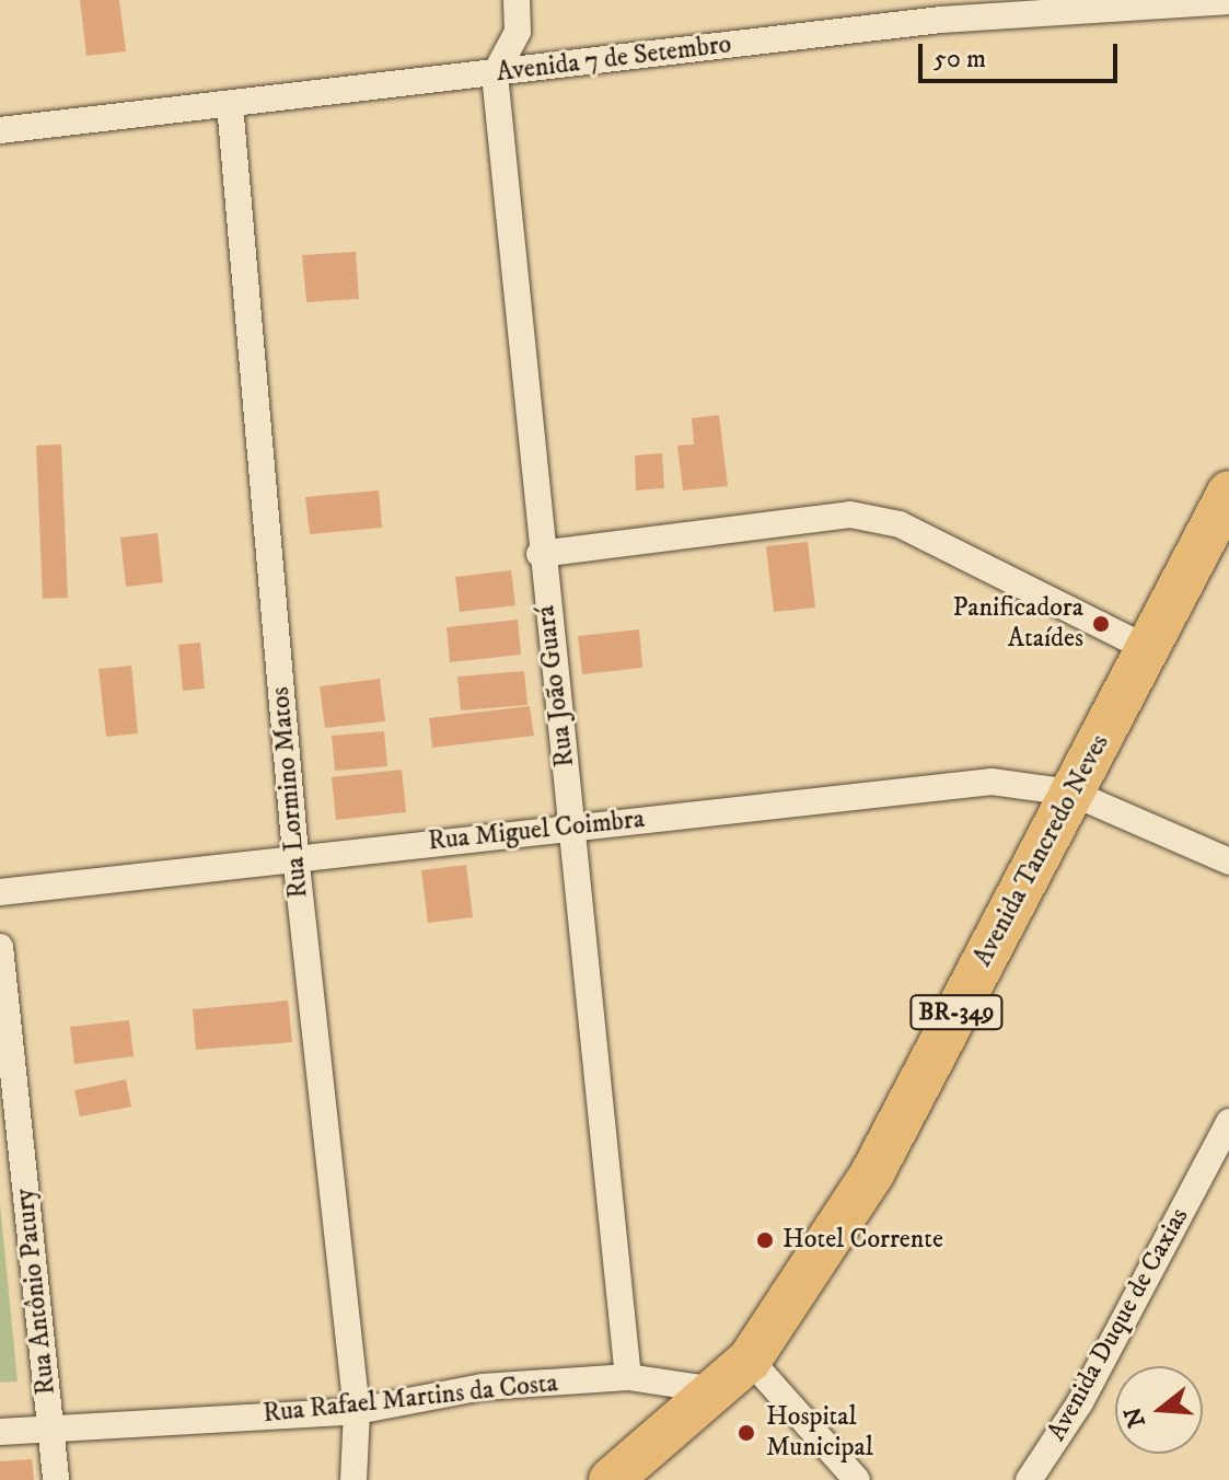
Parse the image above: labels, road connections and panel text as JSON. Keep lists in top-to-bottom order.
{
  "streets": {
    "main road": ["Avenida Tancredo Neves", "BR-349"],
    "street": [
      "Avenida 7 de Setembro",
      "Rua João Guará",
      "Rua Lormino Matos",
      "Rua Miguel Coimbra",
      "Rua Antônio Patury",
      "Avenida Duque de Caxias",
      "Rua Rafael Martins da Costa"
    ]
  },
  "crossings": [
    ["Avenida 7 de Setembro", "Rua João Guará"],
    ["Avenida 7 de Setembro", "Rua Lormino Matos"],
    ["Rua João Guará", "Rua Miguel Coimbra"],
    ["Rua João Guará", "Rua Rafael Martins da Costa"],
    ["Rua Lormino Matos", "Rua Miguel Coimbra"],
    ["Rua Lormino Matos", "Rua Rafael Martins da Costa"],
    ["Rua Miguel Coimbra", "Avenida Tancredo Neves"],
    ["Avenida Tancredo Neves", "Rua Rafael Martins da Costa"],
    ["Rua Antônio Patury", "Rua Rafael Martins da Costa"]
  ],
  "places": ["Panificadora Ataídes", "Hotel Corrente", "Hospital Municipal"],
  "scale_bar": "50 m",
  "north": "left"
}
